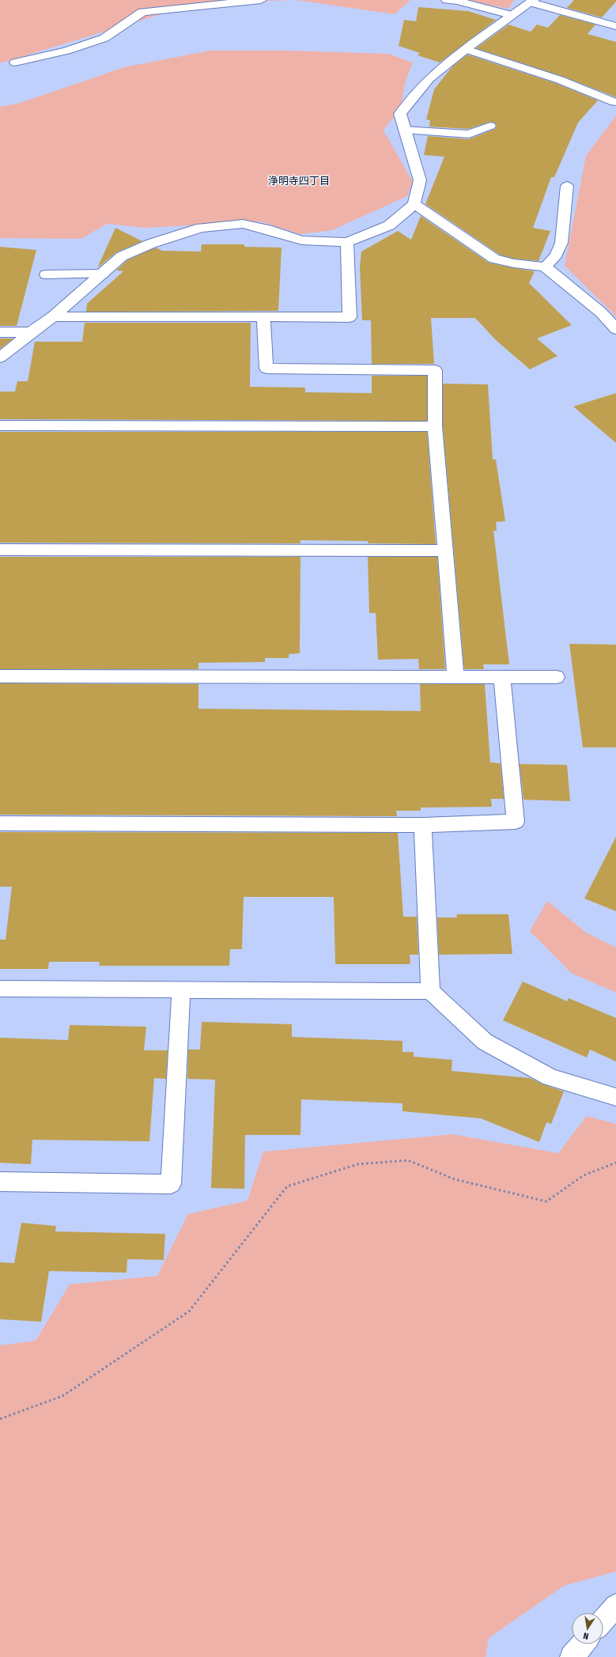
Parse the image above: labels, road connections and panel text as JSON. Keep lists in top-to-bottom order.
{
  "districts": ["浄明寺四丁目"],
  "north": "bottom"
}
